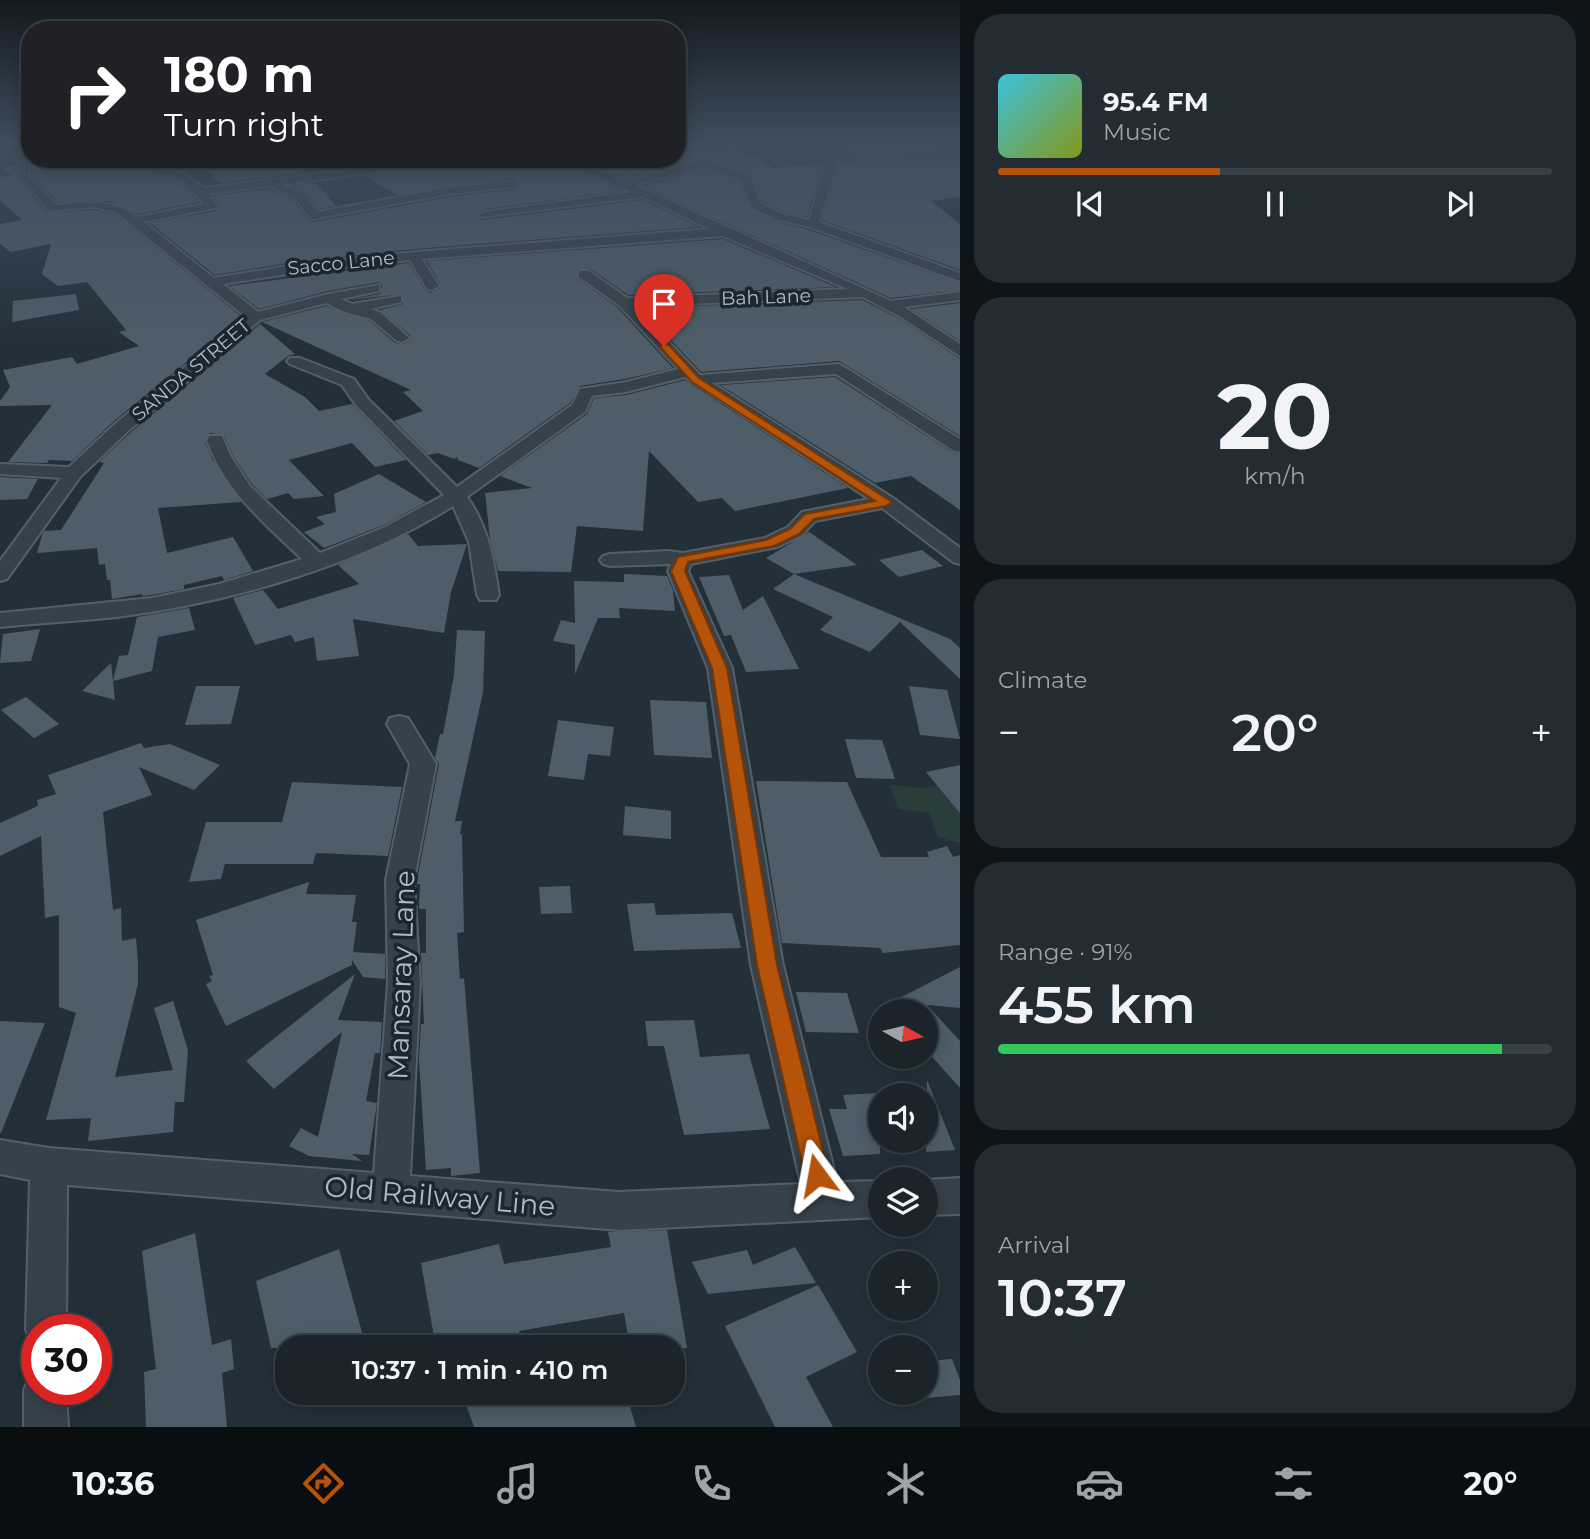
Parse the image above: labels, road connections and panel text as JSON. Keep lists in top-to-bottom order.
{
  "streets": {
    "street": [
      "Sacco Lane",
      "Bah Lane",
      "SANDA STREET",
      "Mansaray Lane",
      "Old Railway Line"
    ]
  },
  "crossings": [
    ["Sacco Lane", "SANDA STREET"],
    ["Mansaray Lane", "Old Railway Line"]
  ],
  "north": "right",
  "page": {
    "turn": ["180 m", "Turn right"],
    "song": ["95.4 FM", "Music"],
    "tile": [
      ["20", "km/h"],
      "Climate",
      ["Range · 91%", "455 km"],
      ["Arrival", "10:37"]
    ],
    "heat": ["−", "20°", "+"],
    "map_buttons": ["+", "−"],
    "limit": "30",
    "trip": "10:37 · 1 min · 410 m",
    "tabs": ["10:36", "20°"]
  }
}
